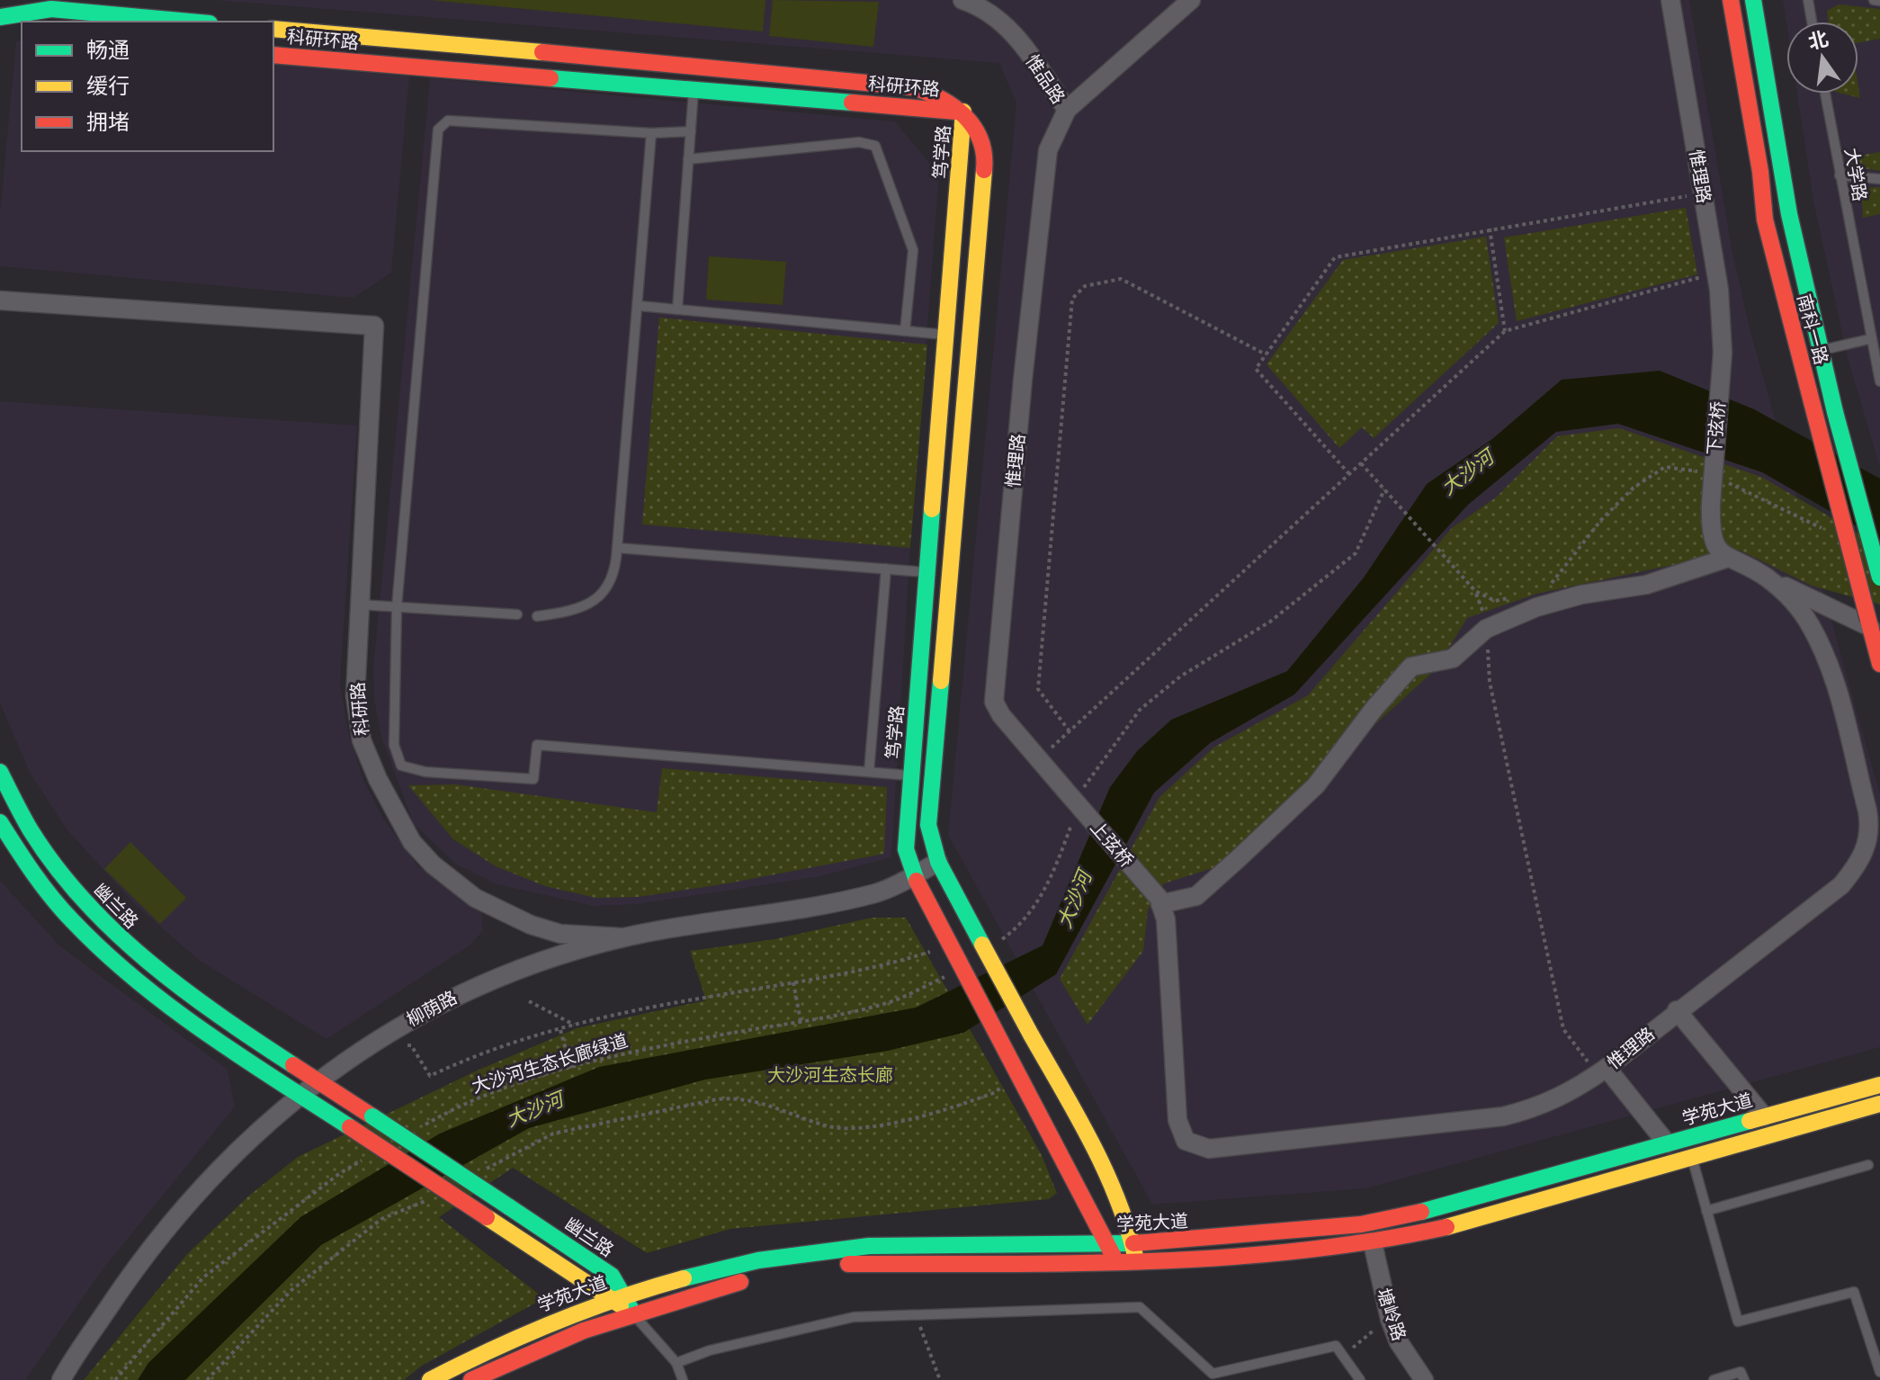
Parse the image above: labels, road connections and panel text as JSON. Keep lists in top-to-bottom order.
{
  "streets": {
    "street": [
      "科研环路",
      "惟品路",
      "笃学路",
      "惟理路",
      "南科一路",
      "下弦桥",
      "科研路",
      "上弦桥",
      "幽兰路",
      "柳荫路",
      "学苑大道",
      "塘岭路"
    ],
    "lane": ["大学路"],
    "path": ["大沙河生态长廊绿道"]
  },
  "crossings": [
    ["科研环路", "笃学路"],
    ["惟品路", "惟理路"],
    ["笃学路", "柳荫路"],
    ["笃学路", "大沙河生态长廊绿道"],
    ["笃学路", "学苑大道"],
    ["惟理路", "下弦桥"],
    ["惟理路", "上弦桥"],
    ["科研路", "柳荫路"],
    ["幽兰路", "柳荫路"],
    ["幽兰路", "学苑大道"],
    ["学苑大道", "塘岭路"]
  ],
  "water": ["大沙河"],
  "parks": ["大沙河生态长廊"],
  "legend": ["畅通", "缓行", "拥堵"],
  "north": "top"
}
